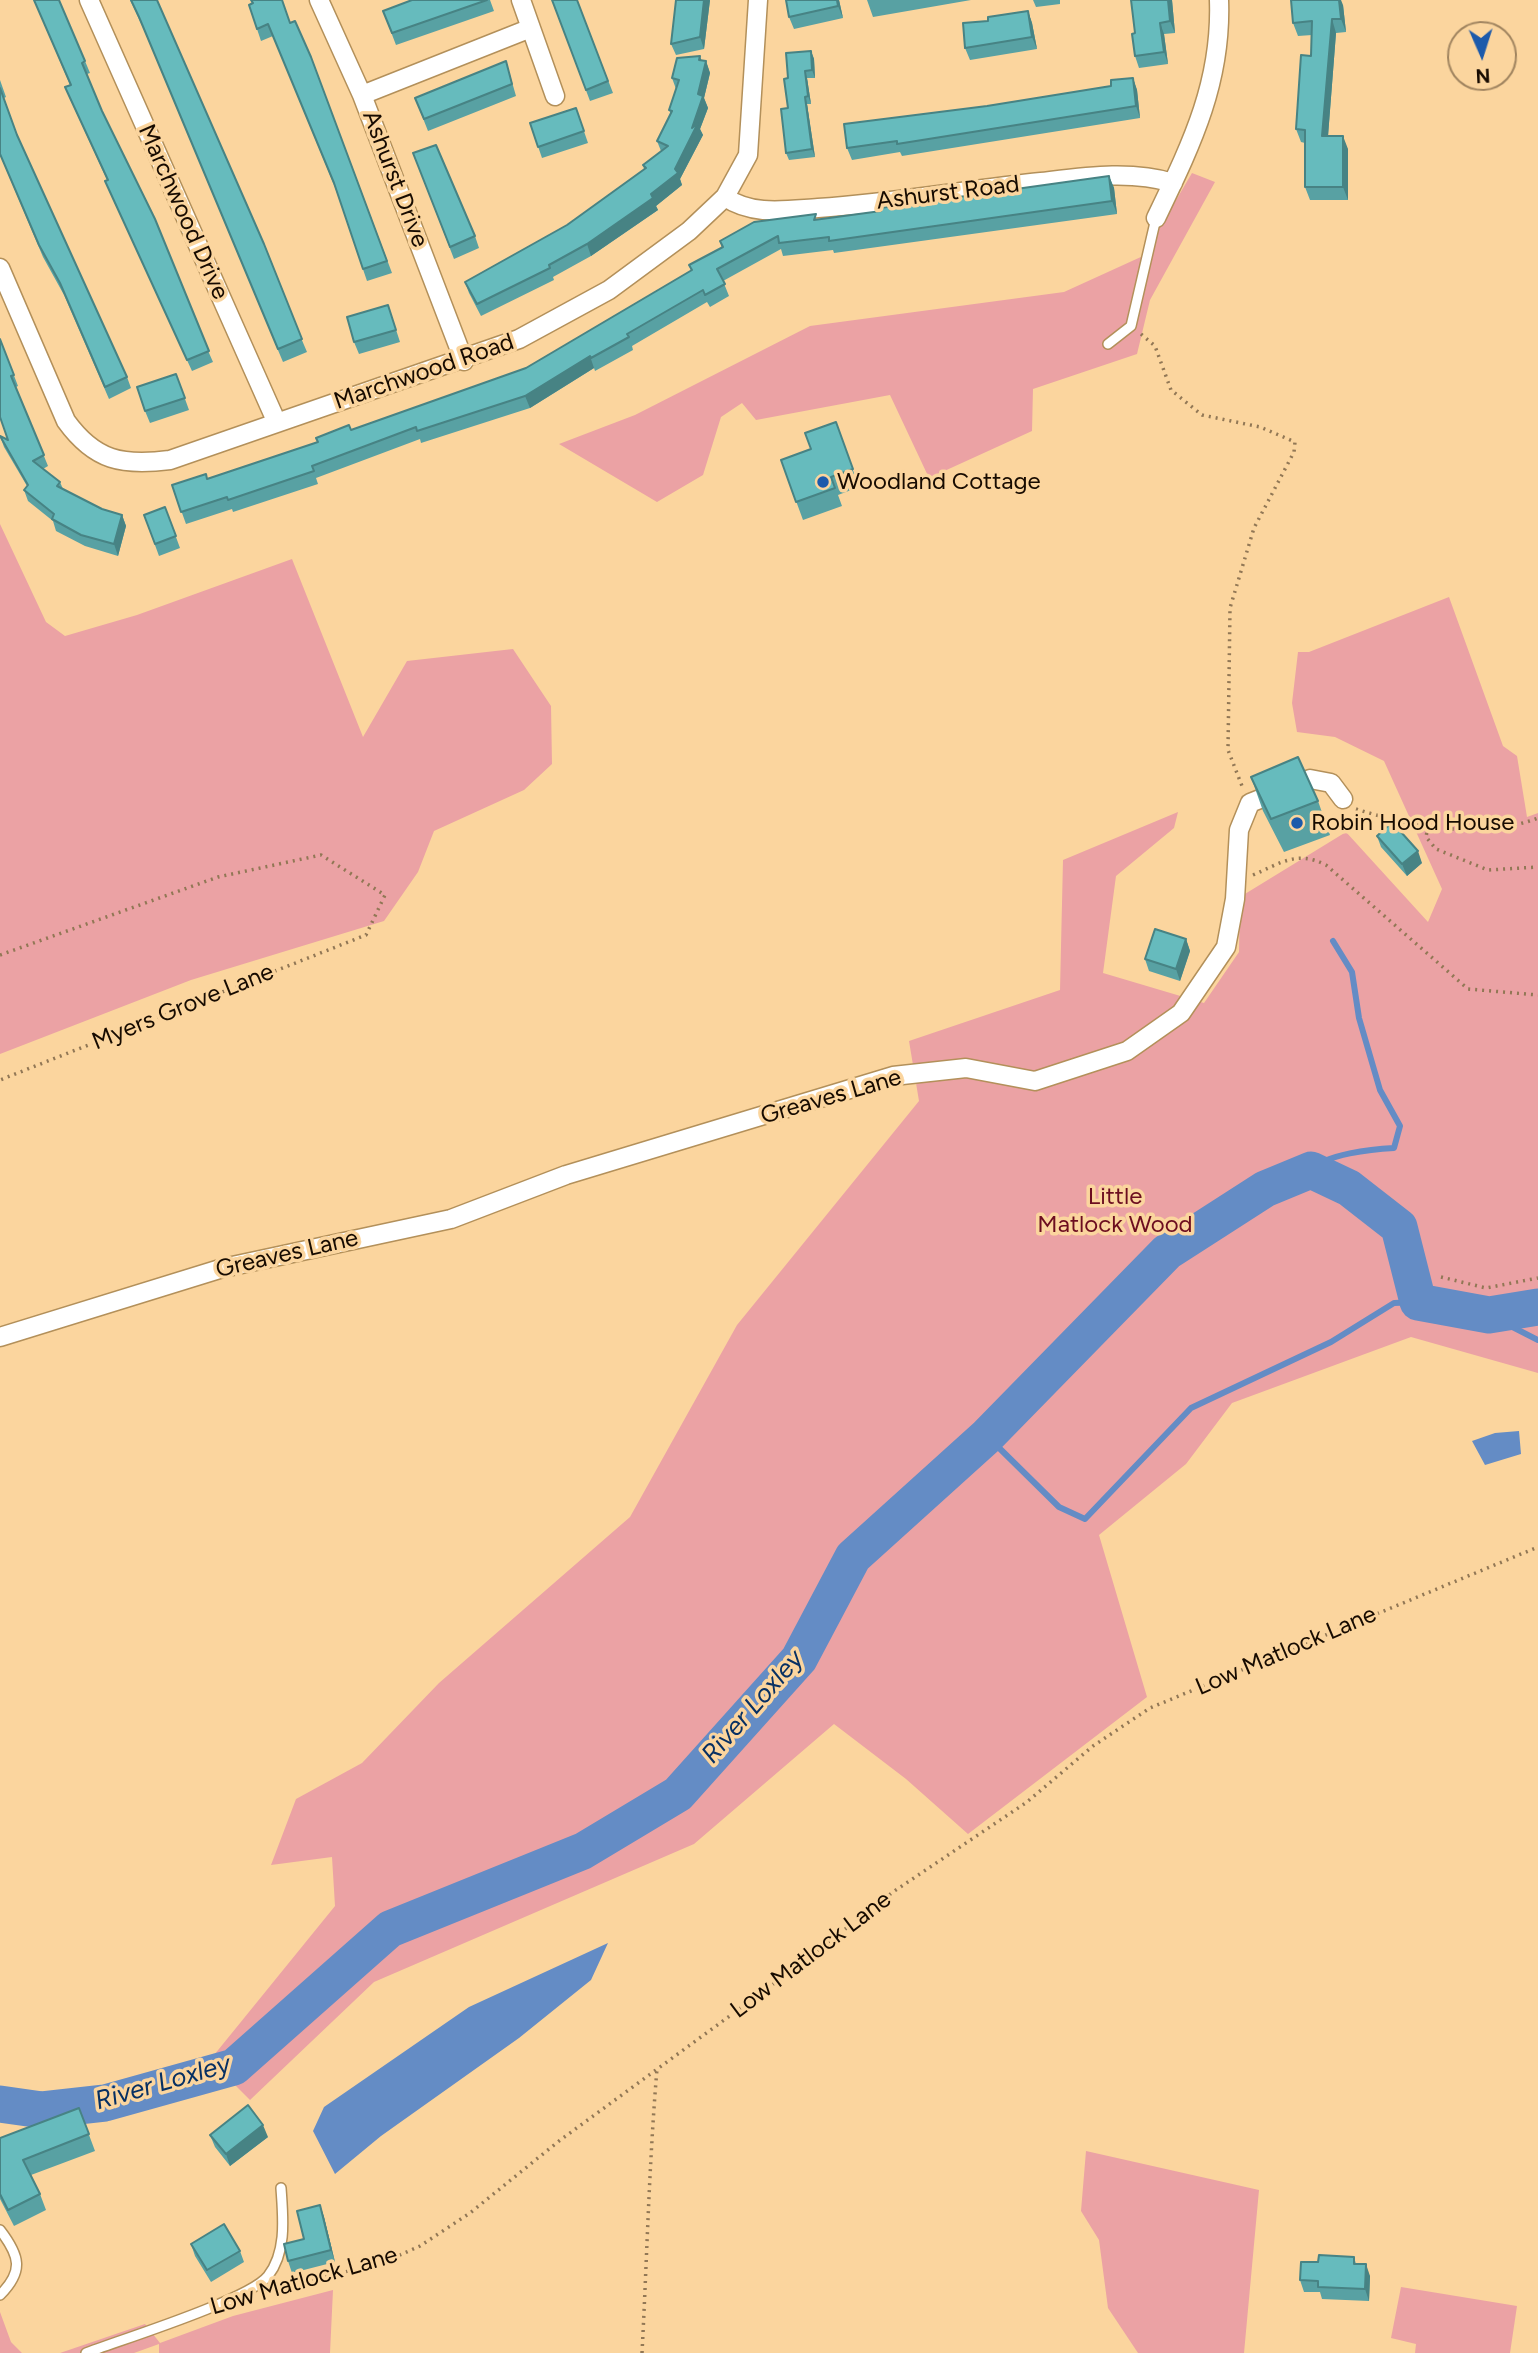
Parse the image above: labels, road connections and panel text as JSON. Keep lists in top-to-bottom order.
{
  "streets": {
    "street": [
      "Ashurst Drive",
      "Ashurst Road",
      "Marchwood Drive",
      "Marchwood Road",
      "Greaves Lane"
    ],
    "lane": ["Low Matlock Lane"],
    "path": ["Myers Grove Lane"]
  },
  "crossings": [
    ["Ashurst Drive", "Marchwood Road"],
    ["Ashurst Road", "Marchwood Road"],
    ["Marchwood Drive", "Marchwood Road"]
  ],
  "water": ["River Loxley"],
  "parks": ["Little Matlock Wood"],
  "places": ["Woodland Cottage", "Robin Hood House"],
  "north": "bottom"
}
